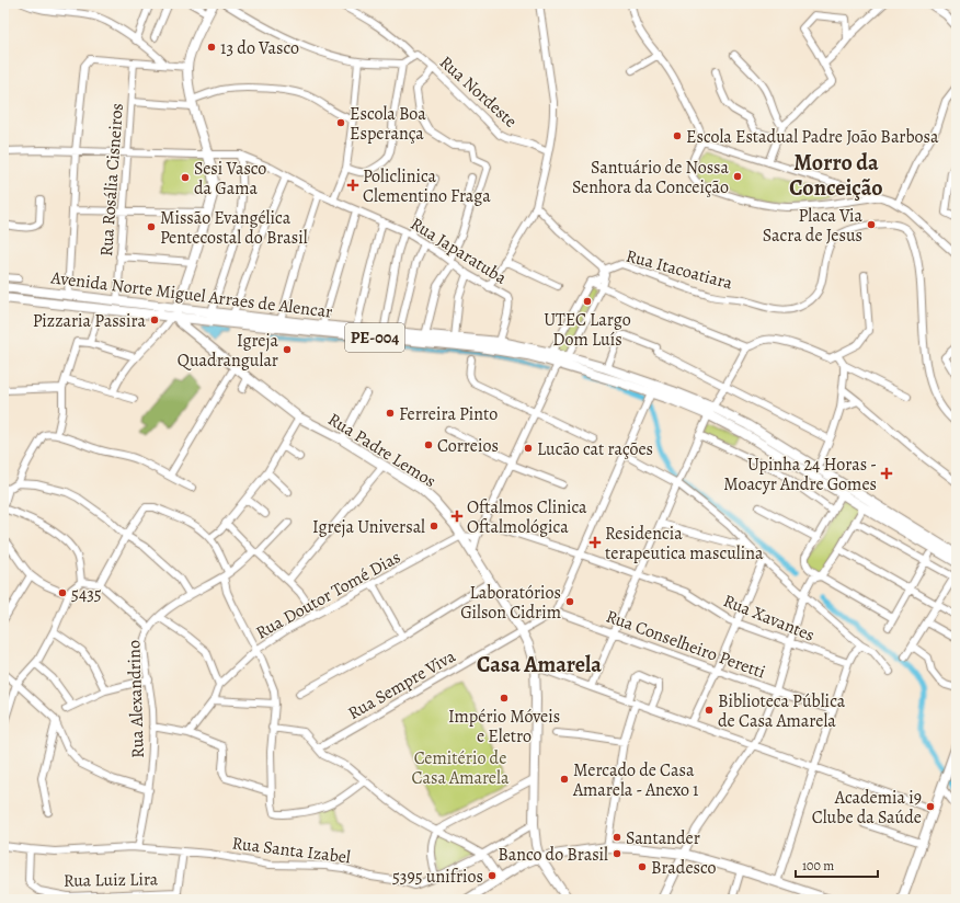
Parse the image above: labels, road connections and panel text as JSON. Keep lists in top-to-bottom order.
{
  "streets": {
    "main road": ["Avenida Norte Miguel Arraes de Alencar", "PE-004", "Rua Padre Lemos"],
    "street": [
      "Rua Nordeste",
      "Rua Rosália Cisneiros",
      "Rua Japaratuba",
      "Rua Itacoatiara",
      "Rua Doutor Tomé Dias",
      "Rua Xavantes",
      "Rua Conselheiro Peretti",
      "Rua Sempre Viva",
      "Rua Alexandrino",
      "Rua Santa Izabel",
      "Rua Luiz Lira"
    ]
  },
  "crossings": [
    ["Rua Rosália Cisneiros", "Rua Japaratuba"],
    ["Rua Rosália Cisneiros", "Avenida Norte Miguel Arraes de Alencar"],
    ["Rua Japaratuba", "Avenida Norte Miguel Arraes de Alencar"],
    ["Avenida Norte Miguel Arraes de Alencar", "Rua Padre Lemos"],
    ["Rua Padre Lemos", "Rua Doutor Tomé Dias"],
    ["Rua Padre Lemos", "Rua Sempre Viva"],
    ["Rua Padre Lemos", "Rua Santa Izabel"],
    ["Rua Conselheiro Peretti", "Rua Sempre Viva"],
    ["Rua Alexandrino", "Rua Santa Izabel"],
    ["Rua Santa Izabel", "Rua Luiz Lira"]
  ],
  "districts": ["Morro da Conceição", "Casa Amarela"],
  "parks": ["Cemitério de Casa Amarela"],
  "places": {
    "other": [
      "13 do Vasco",
      "Escola Boa Esperança",
      "Escola Estadual Padre João Barbosa",
      "Santuário de Nossa Senhora da Conceição",
      "Sesi Vasco da Gama",
      "Placa Via Sacra de Jesus",
      "Missão Evangélica Pentecostal do Brasil",
      "UTEC Largo Dom Luís",
      "Pizzaria Passira",
      "Igreja Quadrangular",
      "Ferreira Pinto",
      "Correios",
      "Lucão cat rações",
      "Igreja Universal",
      "5435",
      "Laboratórios Gilson Cidrim",
      "Império Móveis e Eletro",
      "Biblioteca Pública de Casa Amarela",
      "Mercado de Casa Amarela - Anexo 1",
      "Academia i9 Clube da Saúde",
      "Santander",
      "Banco do Brasil",
      "Bradesco",
      "5395 unifrios"
    ],
    "health": [
      "Policlinica Clementino Fraga",
      "Upinha 24 Horas - Moacyr Andre Gomes",
      "Oftalmos Clinica Oftalmológica",
      "Residencia terapeutica masculina"
    ]
  },
  "scale_bar": "100 m"
}
